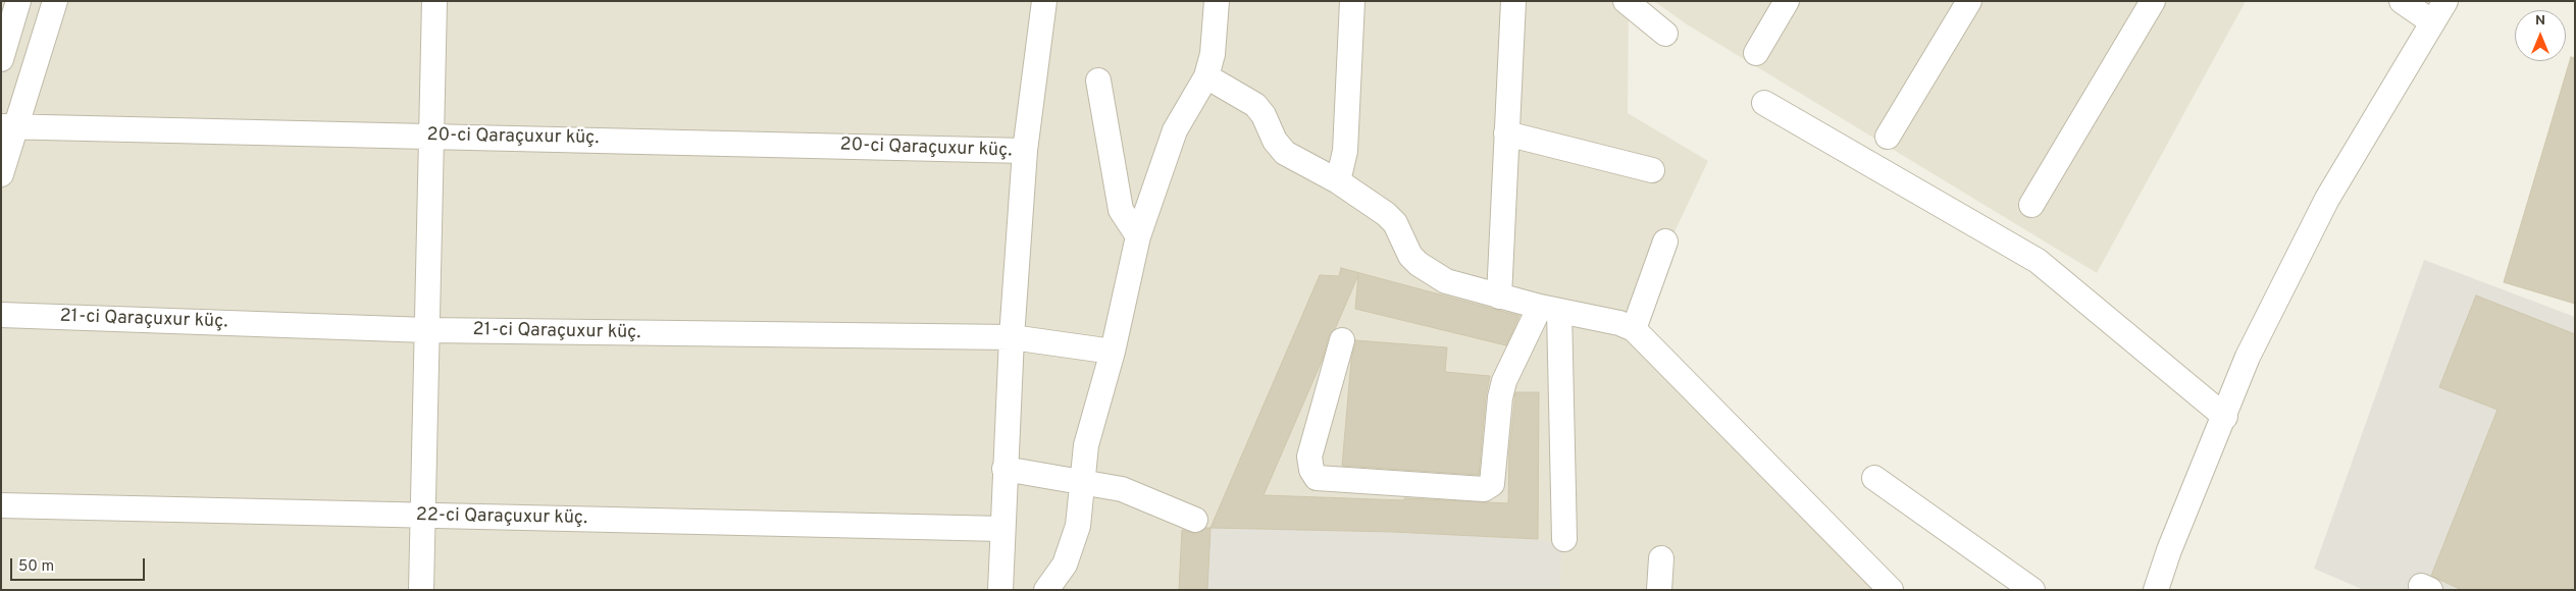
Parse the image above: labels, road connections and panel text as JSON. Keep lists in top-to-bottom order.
{
  "streets": {
    "street": ["20-ci Qaraçuxur küç.", "21-ci Qaraçuxur küç.", "22-ci Qaraçuxur küç."]
  },
  "scale_bar": "50 m",
  "north": "top"
}
